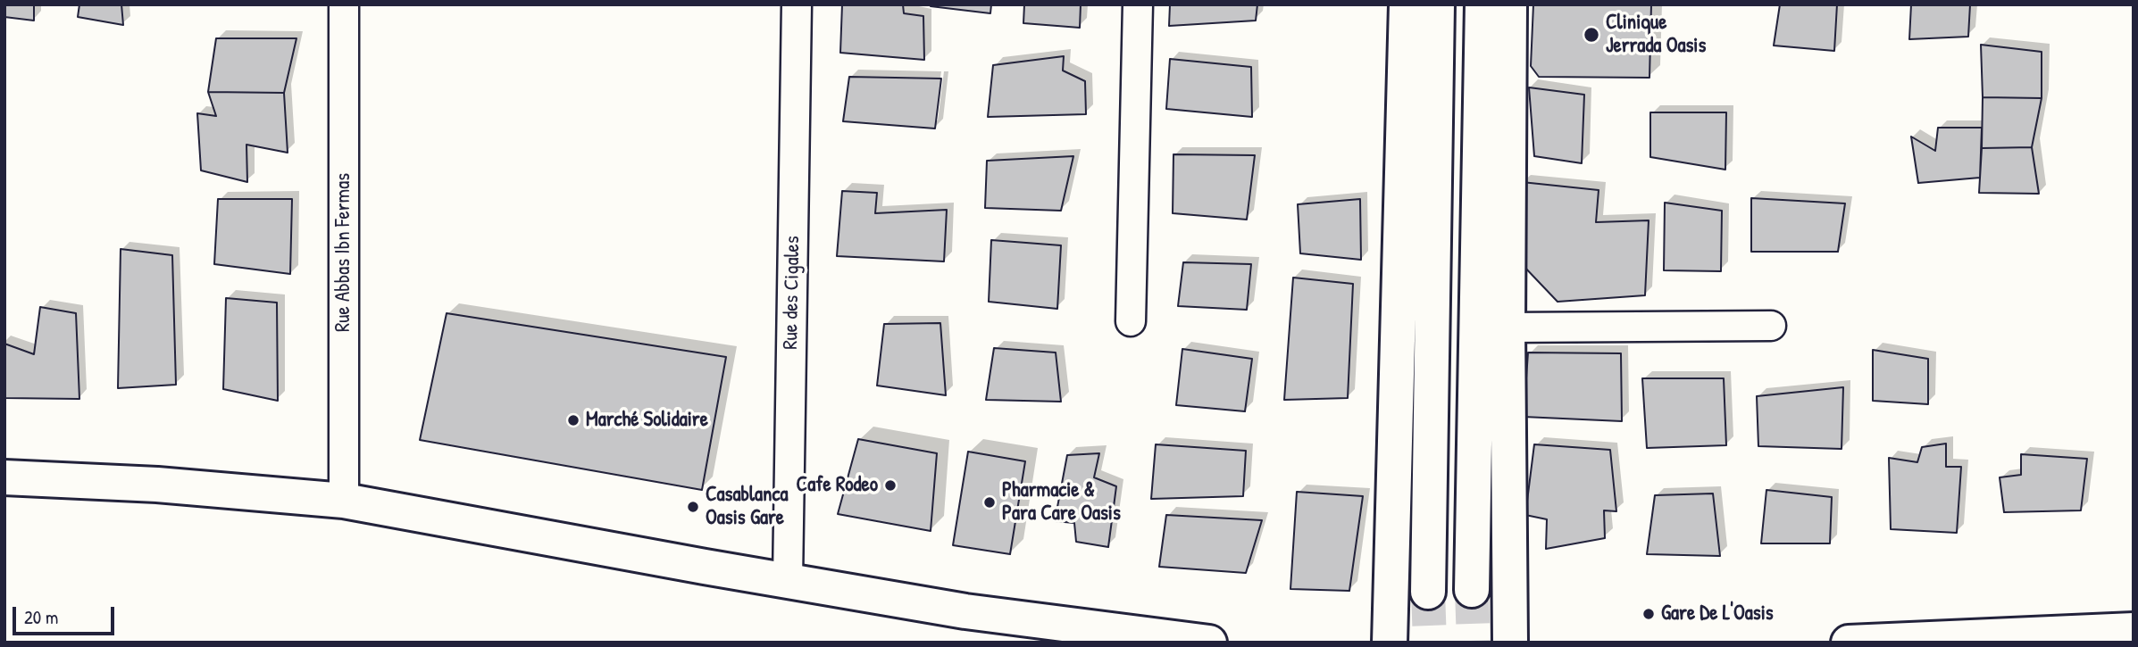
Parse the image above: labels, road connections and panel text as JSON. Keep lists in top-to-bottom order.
{
  "streets": {
    "street": ["Rue Abbas Ibn Fermas", "Rue des Cigales"]
  },
  "places": [
    "Clinique Jerrada Oasis",
    "Marché Solidaire",
    "Cafe Rodeo",
    "Pharmacie & Para Care Oasis",
    "Casablanca Oasis Gare",
    "Gare De L'Oasis"
  ],
  "scale_bar": "20 m"
}
